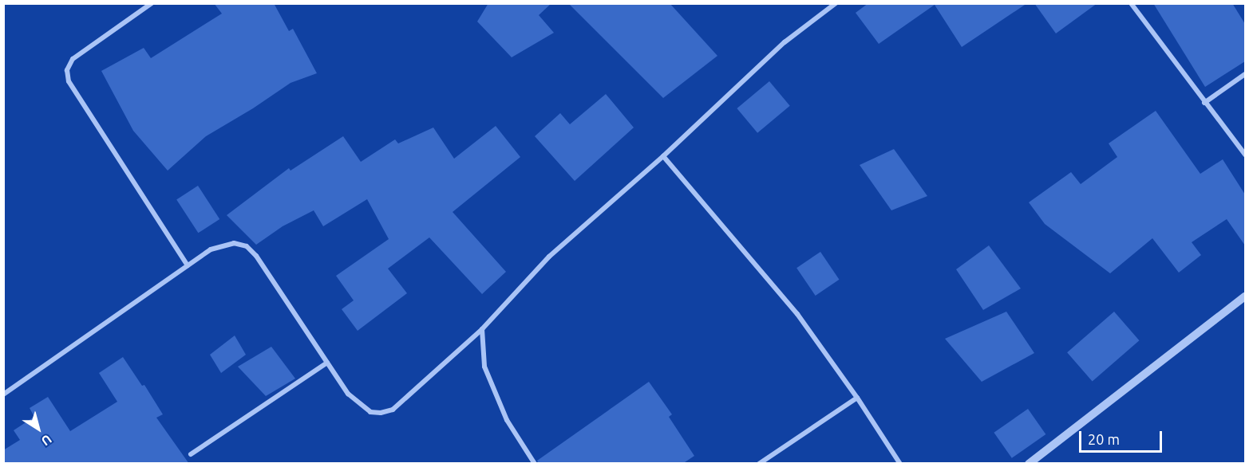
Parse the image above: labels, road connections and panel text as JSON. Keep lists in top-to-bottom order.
{
  "scale_bar": "20 m",
  "north": "bottom right"
}
